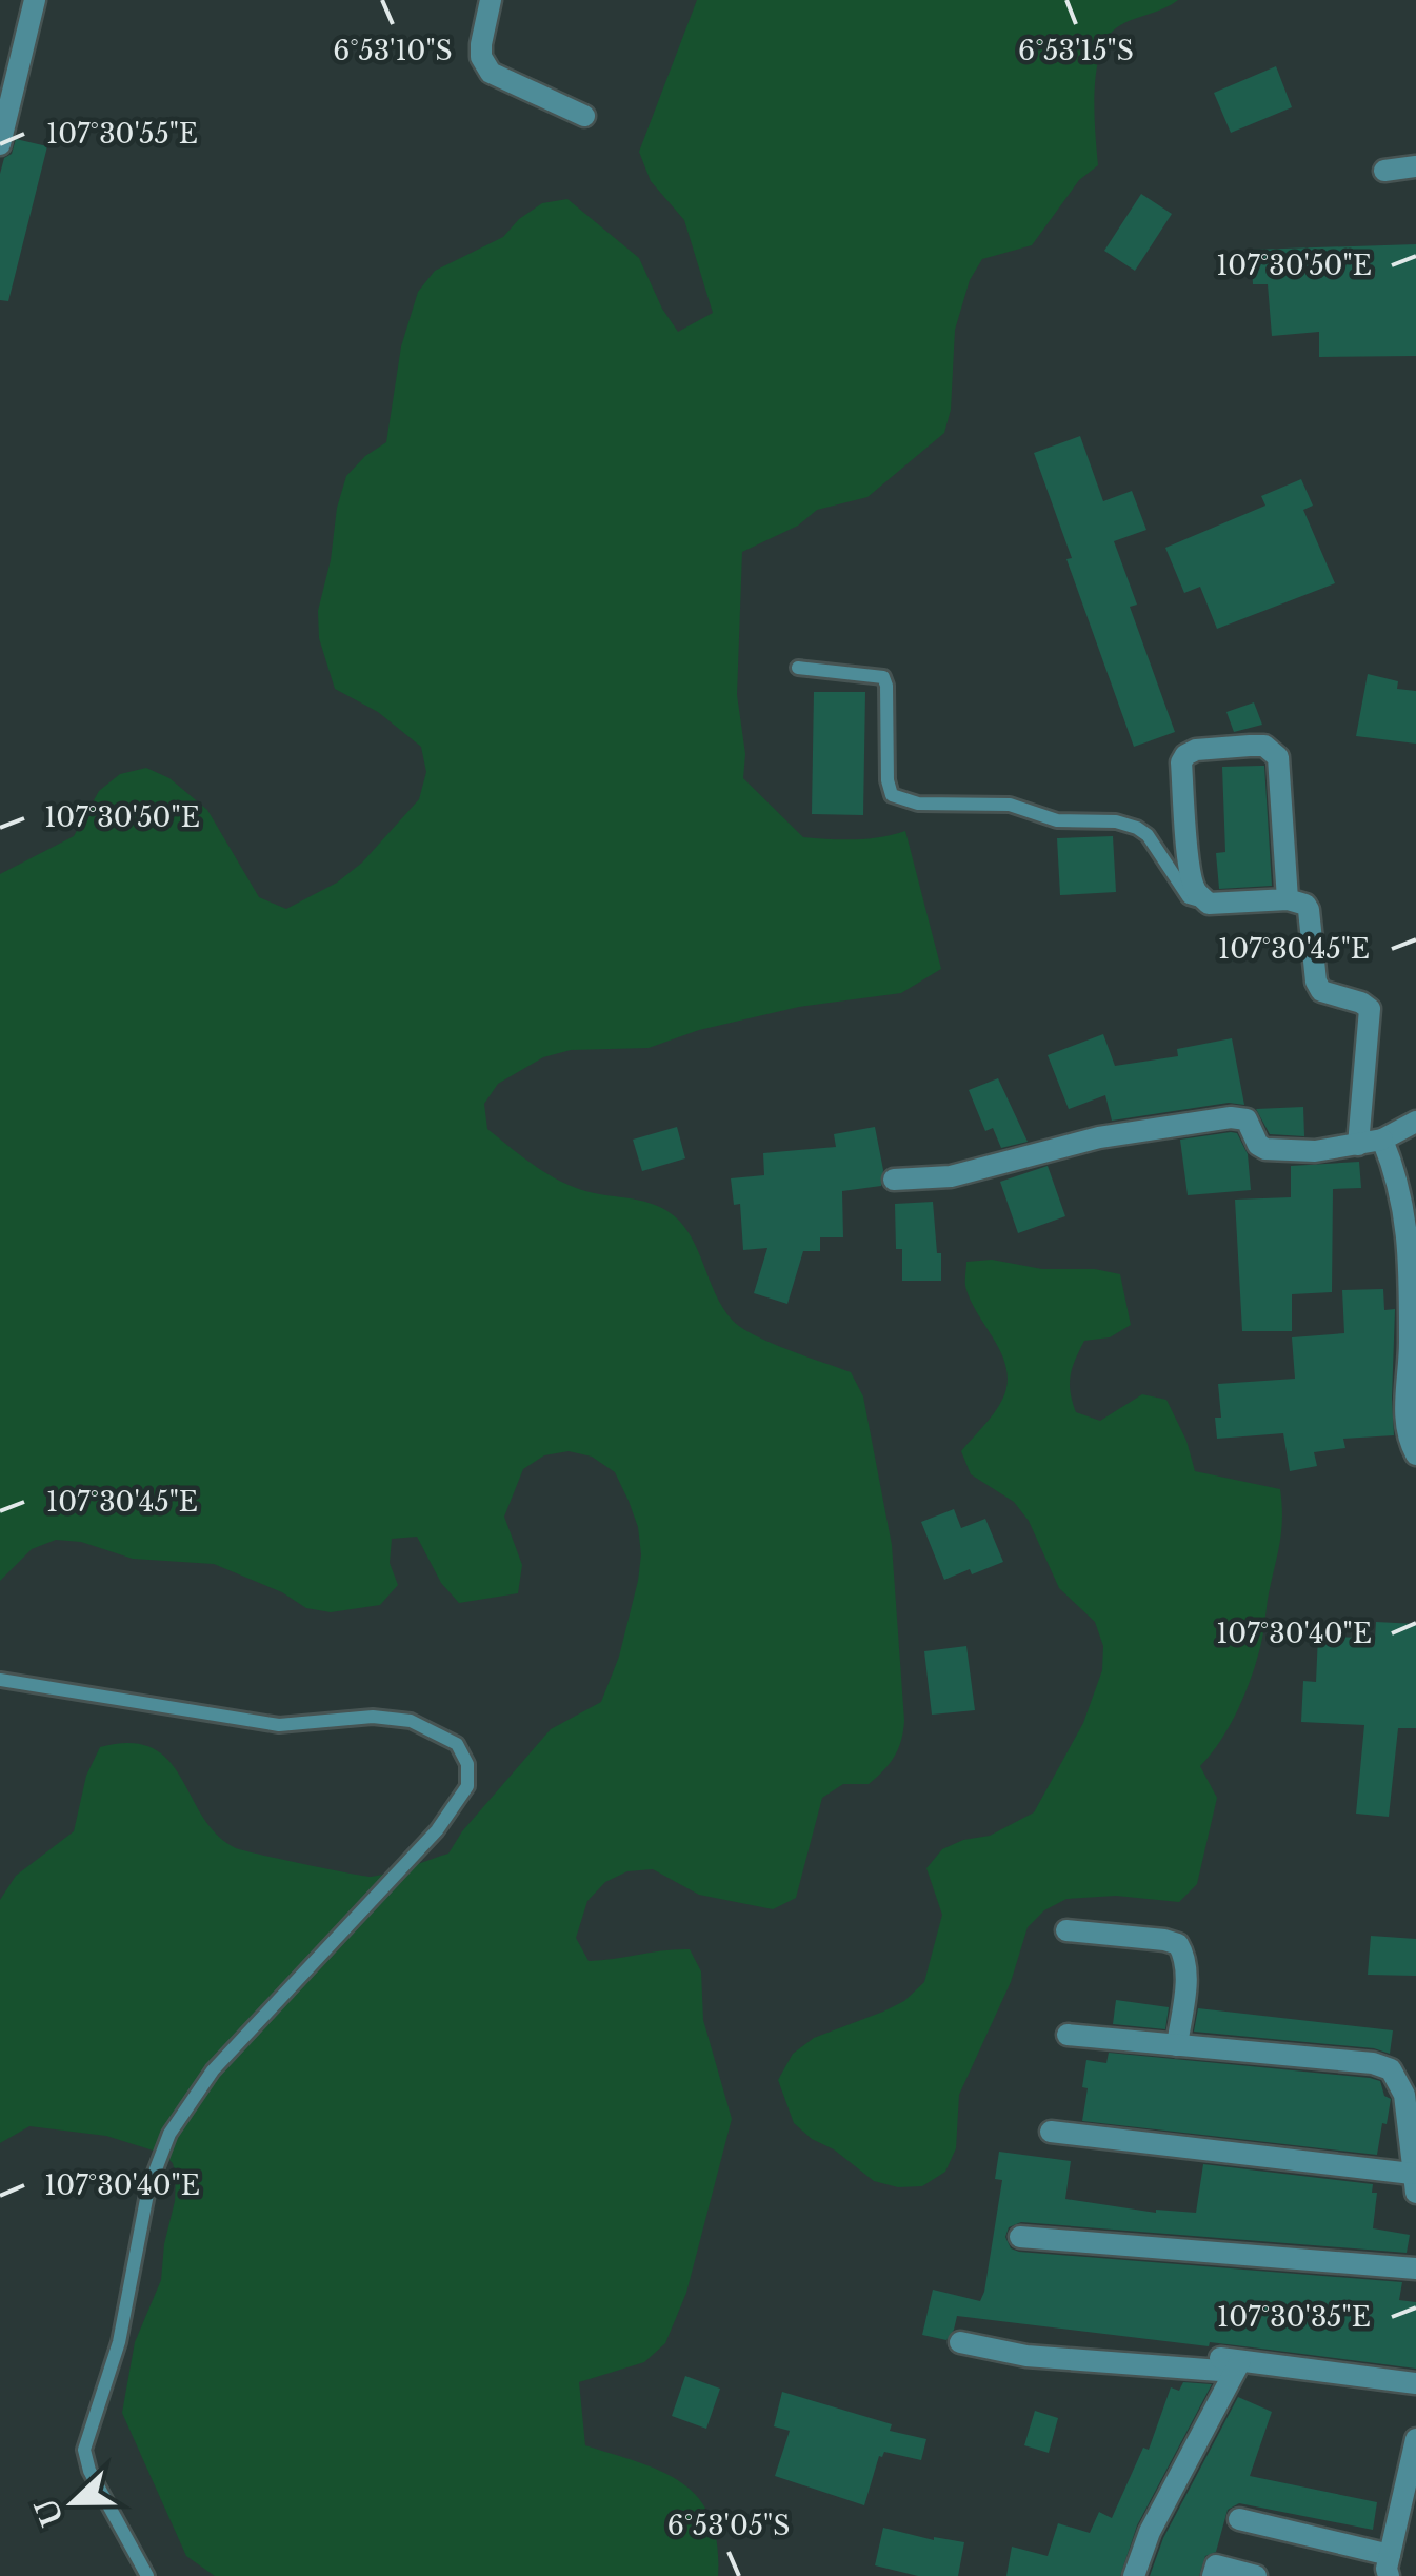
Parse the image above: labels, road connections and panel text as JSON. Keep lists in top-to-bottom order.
{
  "north": "left",
  "coordinates": [
    "6°53'10\"S",
    "6°53'15\"S",
    "107°30'55\"E",
    "107°30'50\"E",
    "107°30'45\"E",
    "107°30'40\"E",
    "107°30'35\"E",
    "6°53'05\"S"
  ]
}
